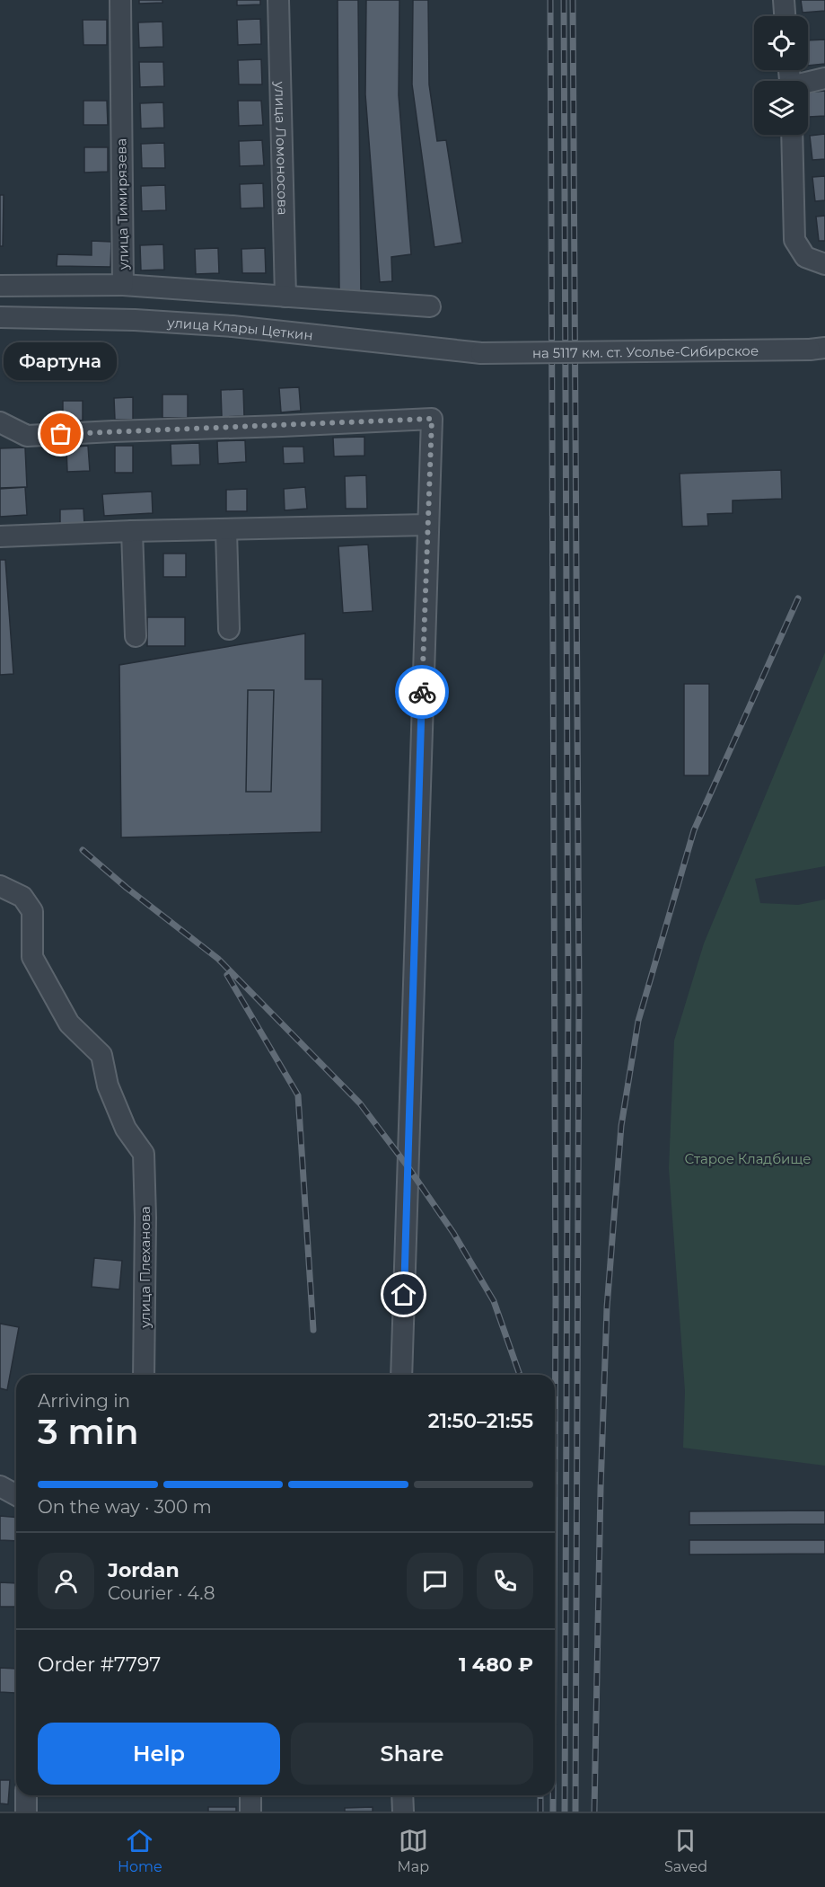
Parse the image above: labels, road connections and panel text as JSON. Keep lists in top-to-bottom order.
{
  "streets": {
    "street": [
      "улица Ломоносова",
      "улица Тимирязева",
      "улица Клары Цеткин",
      "на 5117 км. ст. Усолье-Сибирское",
      "улица Плеханова"
    ]
  },
  "crossings": [
    ["улица Клары Цеткин", "на 5117 км. ст. Усолье-Сибирское"]
  ],
  "parks": ["Старое Кладбище"],
  "places": ["Фартуна"],
  "page": {
    "bubble": "Фартуна",
    "heading": ["3 min", "Arriving in", "21:50–21:55"],
    "panel": [
      "Jordan",
      "Courier · 4.8",
      "Order #7797",
      "1 480 ₽"
    ],
    "bar": "On the way · 300 m",
    "buttons": ["Help", "Share"],
    "tabs": ["Home", "Map", "Saved"]
  }
}
